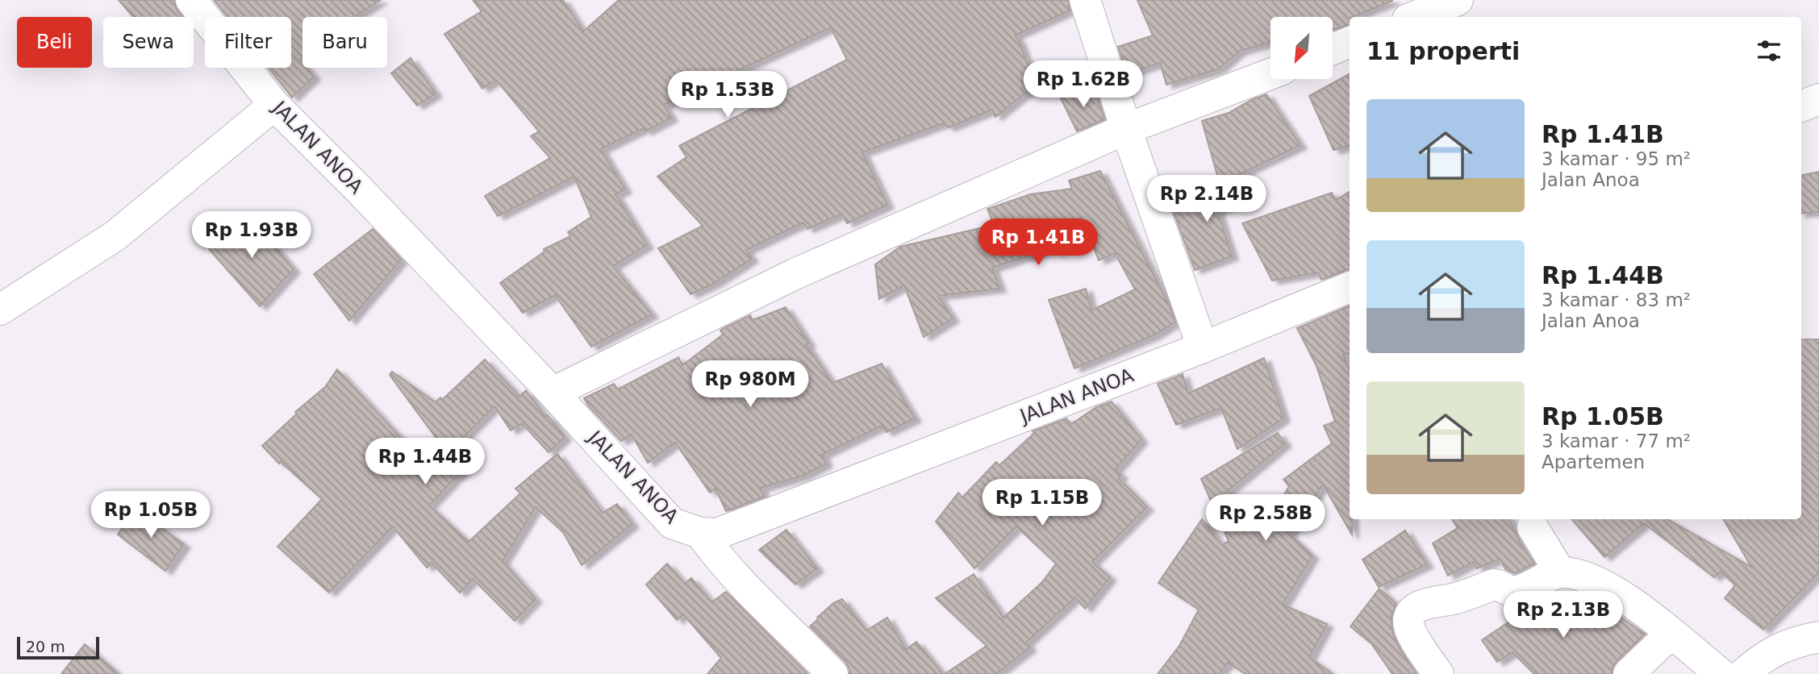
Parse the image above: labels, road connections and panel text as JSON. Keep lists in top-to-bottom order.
{
  "streets": {
    "street": ["JALAN ANOA"]
  },
  "scale_bar": "20 m",
  "north": "bottom left",
  "page": {
    "chip": [
      "Beli",
      "Sewa",
      "Filter",
      "Baru"
    ],
    "heading": "11 properti",
    "price": [
      "Rp 1.62B",
      "Rp 1.53B",
      "Rp 2.14B",
      "Rp 1.93B",
      "Rp 1.41B",
      "Rp 980M",
      "Rp 1.44B",
      "Rp 1.15B",
      "Rp 1.05B",
      "Rp 2.58B",
      "Rp 2.13B"
    ],
    "list": [
      {
        "name": "Rp 1.41B",
        "note": "3 kamar · 95 m² · Jalan Anoa"
      },
      {
        "name": "Rp 1.44B",
        "note": "3 kamar · 83 m² · Jalan Anoa"
      },
      {
        "name": "Rp 1.05B",
        "note": "3 kamar · 77 m² · Apartemen"
      }
    ],
    "scale": "20 m"
  }
}
